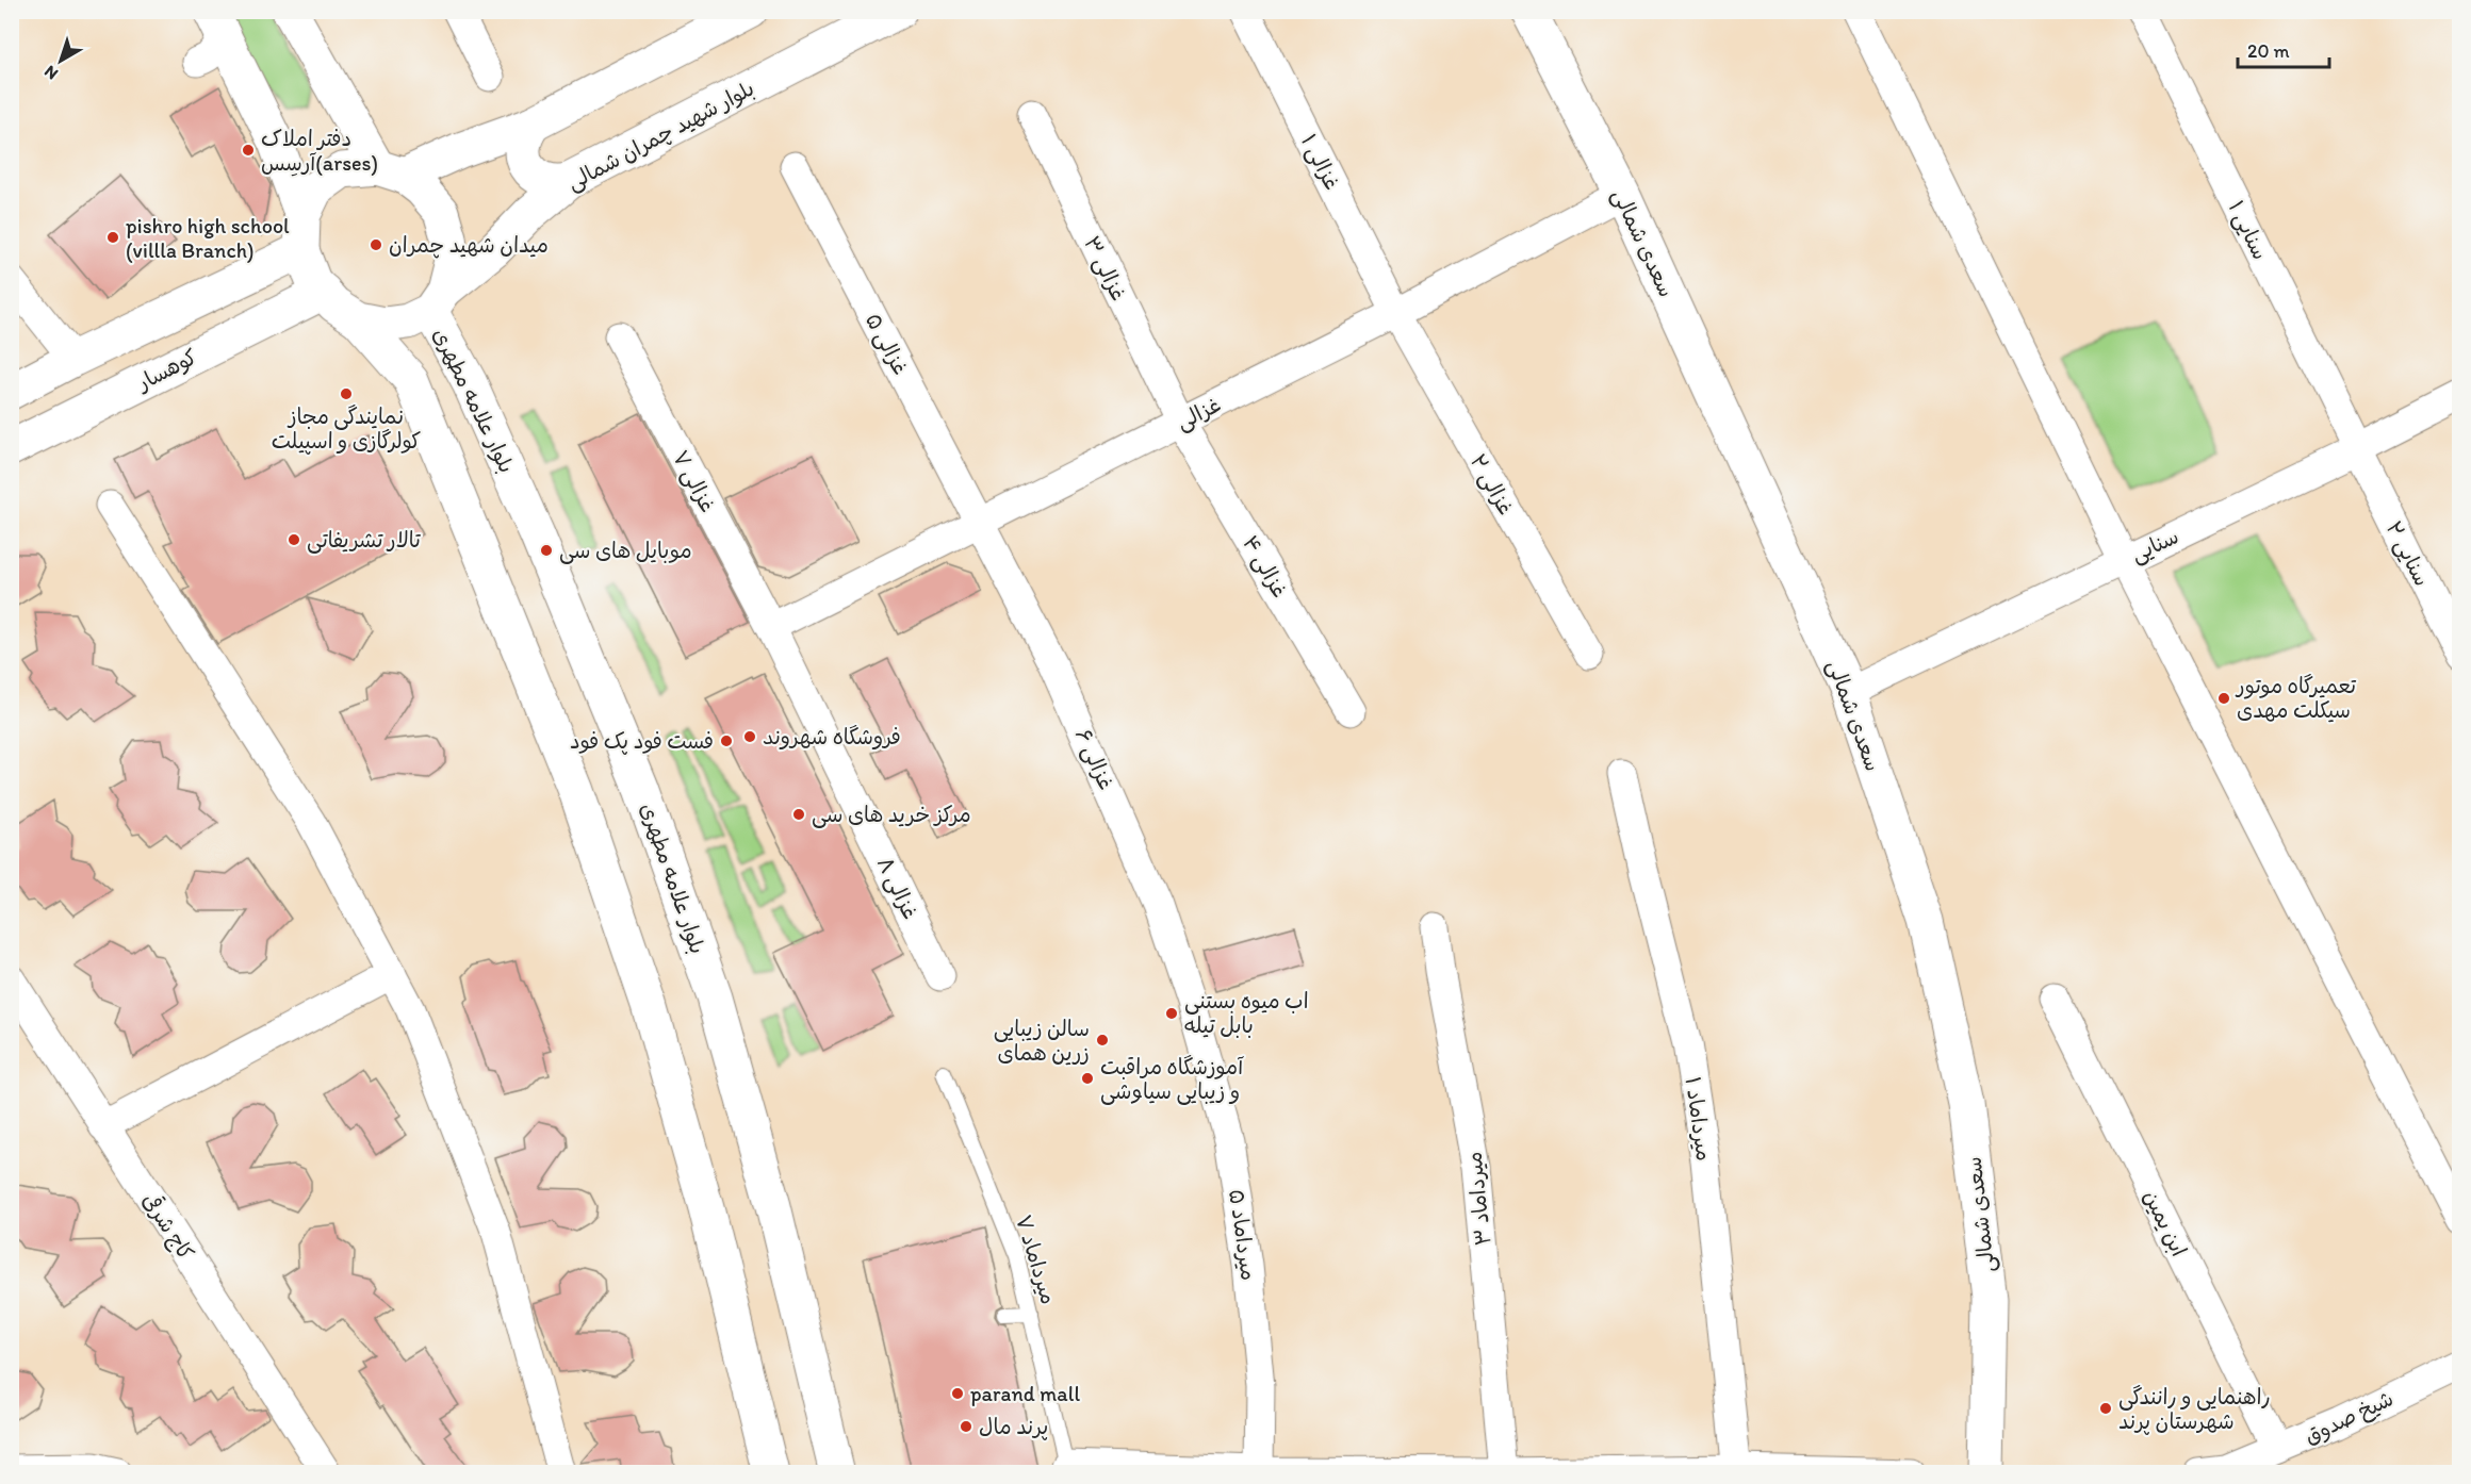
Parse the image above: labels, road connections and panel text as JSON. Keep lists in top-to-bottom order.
{
  "streets": {
    "main road": [
      "بلوار شهید چمران شمالی",
      "سعدی شمالی",
      "کوهسار",
      "بلوار علامه مطهری"
    ],
    "street": [
      "غزالی ۱",
      "سنایی ۱",
      "غزالی ۳",
      "غزالی ۵",
      "غزالی",
      "غزالی ۷",
      "غزالی ۲",
      "سنایی",
      "سنایی ۲",
      "غزالی ۴",
      "غزالی ۶",
      "غزالی ۸",
      "میرداماد ۱",
      "میرداماد ۳",
      "ابن یمین",
      "کاج شرقی",
      "میرداماد ۵",
      "شیخ صدوق"
    ],
    "lane": ["میرداماد ۷"]
  },
  "crossings": [
    ["بلوار شهید چمران شمالی", "کوهسار"],
    ["بلوار شهید چمران شمالی", "بلوار علامه مطهری"],
    ["غزالی ۱", "غزالی"],
    ["غزالی ۱", "غزالی ۲"],
    ["سنایی ۱", "سنایی"],
    ["سنایی ۱", "سنایی ۲"],
    ["سعدی شمالی", "غزالی"],
    ["سعدی شمالی", "سنایی"],
    ["غزالی ۳", "غزالی"],
    ["غزالی ۳", "غزالی ۴"],
    ["غزالی ۵", "غزالی"],
    ["غزالی ۵", "غزالی ۶"],
    ["کوهسار", "بلوار علامه مطهری"],
    ["غزالی", "غزالی ۷"],
    ["غزالی", "غزالی ۲"],
    ["غزالی", "غزالی ۴"],
    ["غزالی", "غزالی ۶"],
    ["غزالی", "غزالی ۸"],
    ["غزالی ۷", "غزالی ۸"],
    ["سنایی", "سنایی ۲"],
    ["غزالی ۶", "میرداماد ۵"],
    ["ابن یمین", "شیخ صدوق"]
  ],
  "places": [
    "دفتر املاک آرسِس(arses)",
    "pishro high school (villla Branch)",
    "میدان شهید چمران",
    "نمایندگی مجاز کولرگازی و اسپیلت",
    "تالار تشریفاتی",
    "موبایل های سی",
    "تعمیرگاه موتور سیکلت مهدی",
    "فروشگاه شهروند",
    "فست فود پک فود",
    "مرکز خرید های سی",
    "اب میوه بستنی بابل تیله",
    "سالن زیبایی زرین همای",
    "آموزشگاه مراقبت و زیبایی سیاوشی",
    "parand mall",
    "راهنمایی و رانندگی شهرستان پرند",
    "پرند مال"
  ],
  "scale_bar": "20 m",
  "north": "bottom left"
}
